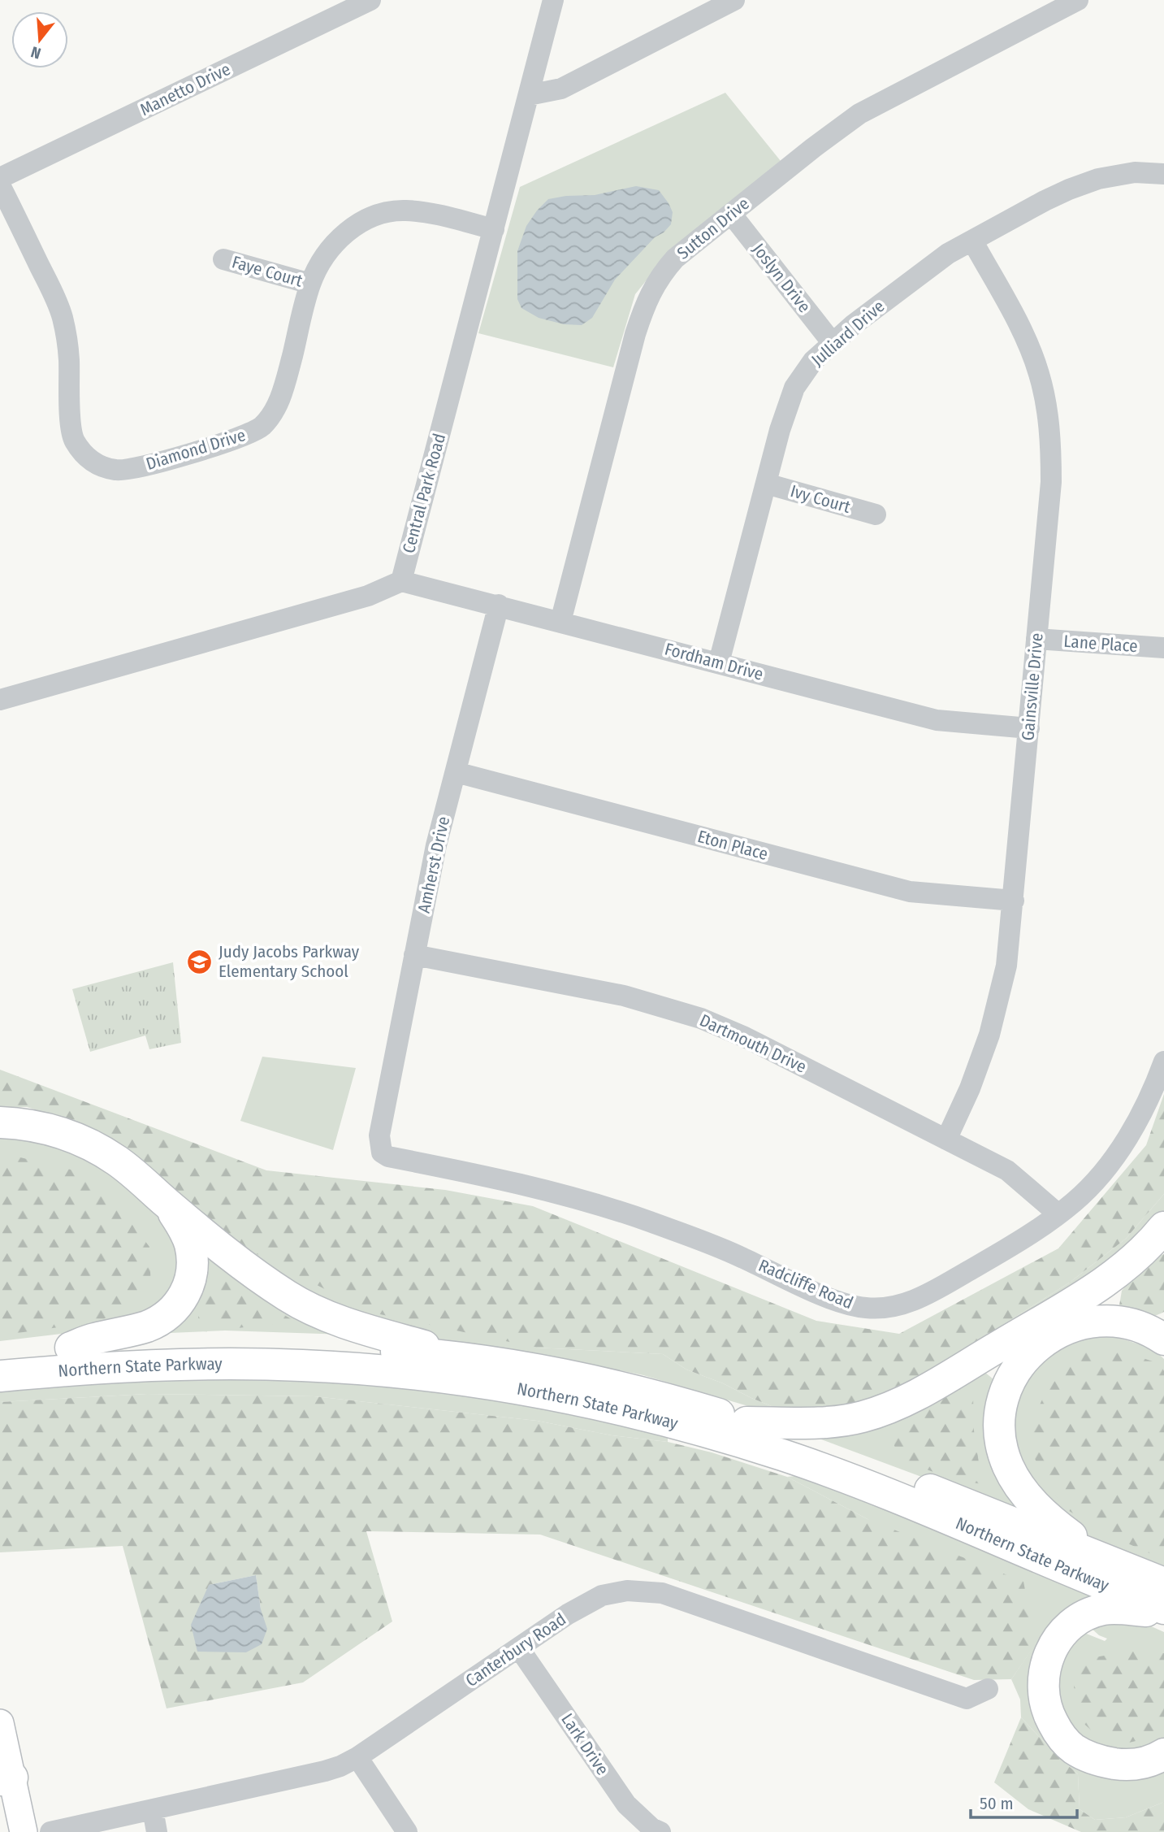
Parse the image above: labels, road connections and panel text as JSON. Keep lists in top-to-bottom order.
{
  "streets": {
    "highway": ["Northern State Parkway"],
    "street": [
      "Manetto Drive",
      "Sutton Drive",
      "Faye Court",
      "Joslyn Drive",
      "Julliard Drive",
      "Diamond Drive",
      "Central Park Road",
      "Ivy Court",
      "Lane Place",
      "Fordham Drive",
      "Gainsville Drive",
      "Eton Place",
      "Amherst Drive",
      "Dartmouth Drive",
      "Radcliffe Road",
      "Canterbury Road",
      "Lark Drive"
    ]
  },
  "crossings": [
    ["Sutton Drive", "Joslyn Drive"],
    ["Sutton Drive", "Fordham Drive"],
    ["Faye Court", "Diamond Drive"],
    ["Joslyn Drive", "Julliard Drive"],
    ["Julliard Drive", "Ivy Court"],
    ["Julliard Drive", "Fordham Drive"],
    ["Julliard Drive", "Gainsville Drive"],
    ["Diamond Drive", "Central Park Road"],
    ["Central Park Road", "Fordham Drive"],
    ["Lane Place", "Gainsville Drive"],
    ["Fordham Drive", "Gainsville Drive"],
    ["Fordham Drive", "Amherst Drive"],
    ["Gainsville Drive", "Eton Place"],
    ["Gainsville Drive", "Dartmouth Drive"],
    ["Eton Place", "Amherst Drive"],
    ["Amherst Drive", "Dartmouth Drive"],
    ["Amherst Drive", "Radcliffe Road"],
    ["Dartmouth Drive", "Radcliffe Road"],
    ["Canterbury Road", "Lark Drive"]
  ],
  "places": {
    "school or university": ["Judy Jacobs Parkway Elementary School"]
  },
  "scale_bar": "50 m",
  "north": "bottom"
}
